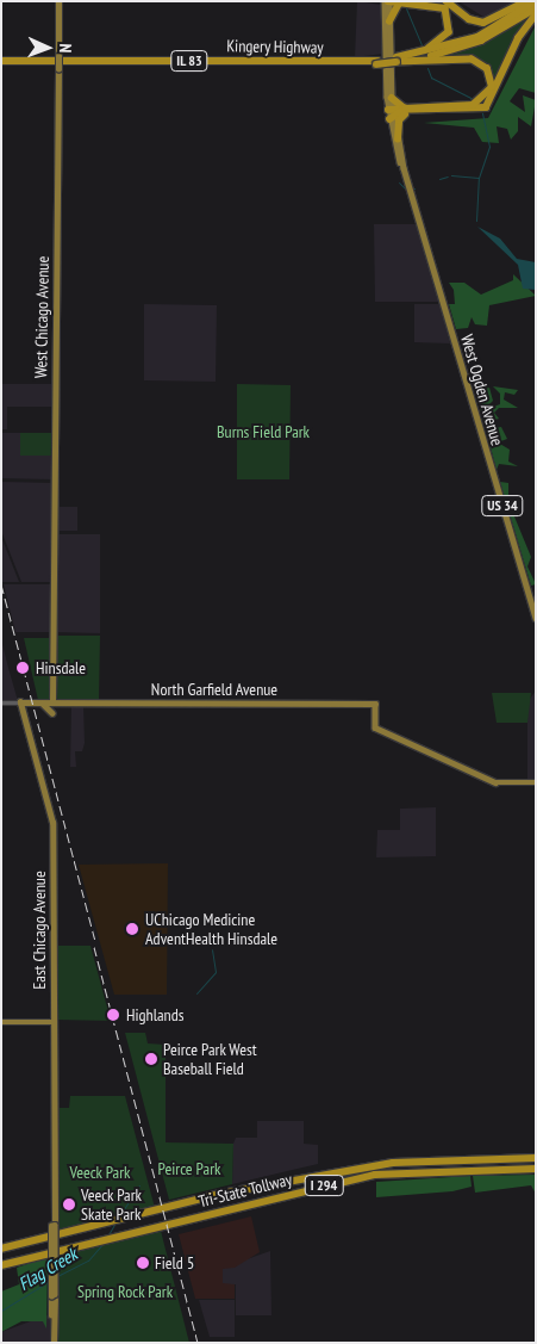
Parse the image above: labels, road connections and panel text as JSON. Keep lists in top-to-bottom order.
{
  "streets": {
    "highway": [
      "Kingery Highway",
      "IL 83",
      "I 294",
      "Tri-State Tollway"
    ],
    "main road": [
      "West Chicago Avenue",
      "West Ogden Avenue",
      "US 34",
      "North Garfield Avenue",
      "East Chicago Avenue"
    ]
  },
  "crossings": [
    ["West Chicago Avenue", "North Garfield Avenue"],
    ["West Ogden Avenue", "US 34"],
    ["North Garfield Avenue", "East Chicago Avenue"]
  ],
  "water": ["Flag Creek"],
  "parks": [
    "Burns Field Park",
    "Peirce Park",
    "Veeck Park",
    "Spring Rock Park"
  ],
  "places": [
    "Hinsdale",
    "UChicago Medicine AdventHealth Hinsdale",
    "Highlands",
    "Peirce Park West Baseball Field",
    "Veeck Park Skate Park",
    "Field 5"
  ],
  "north": "right"
}
